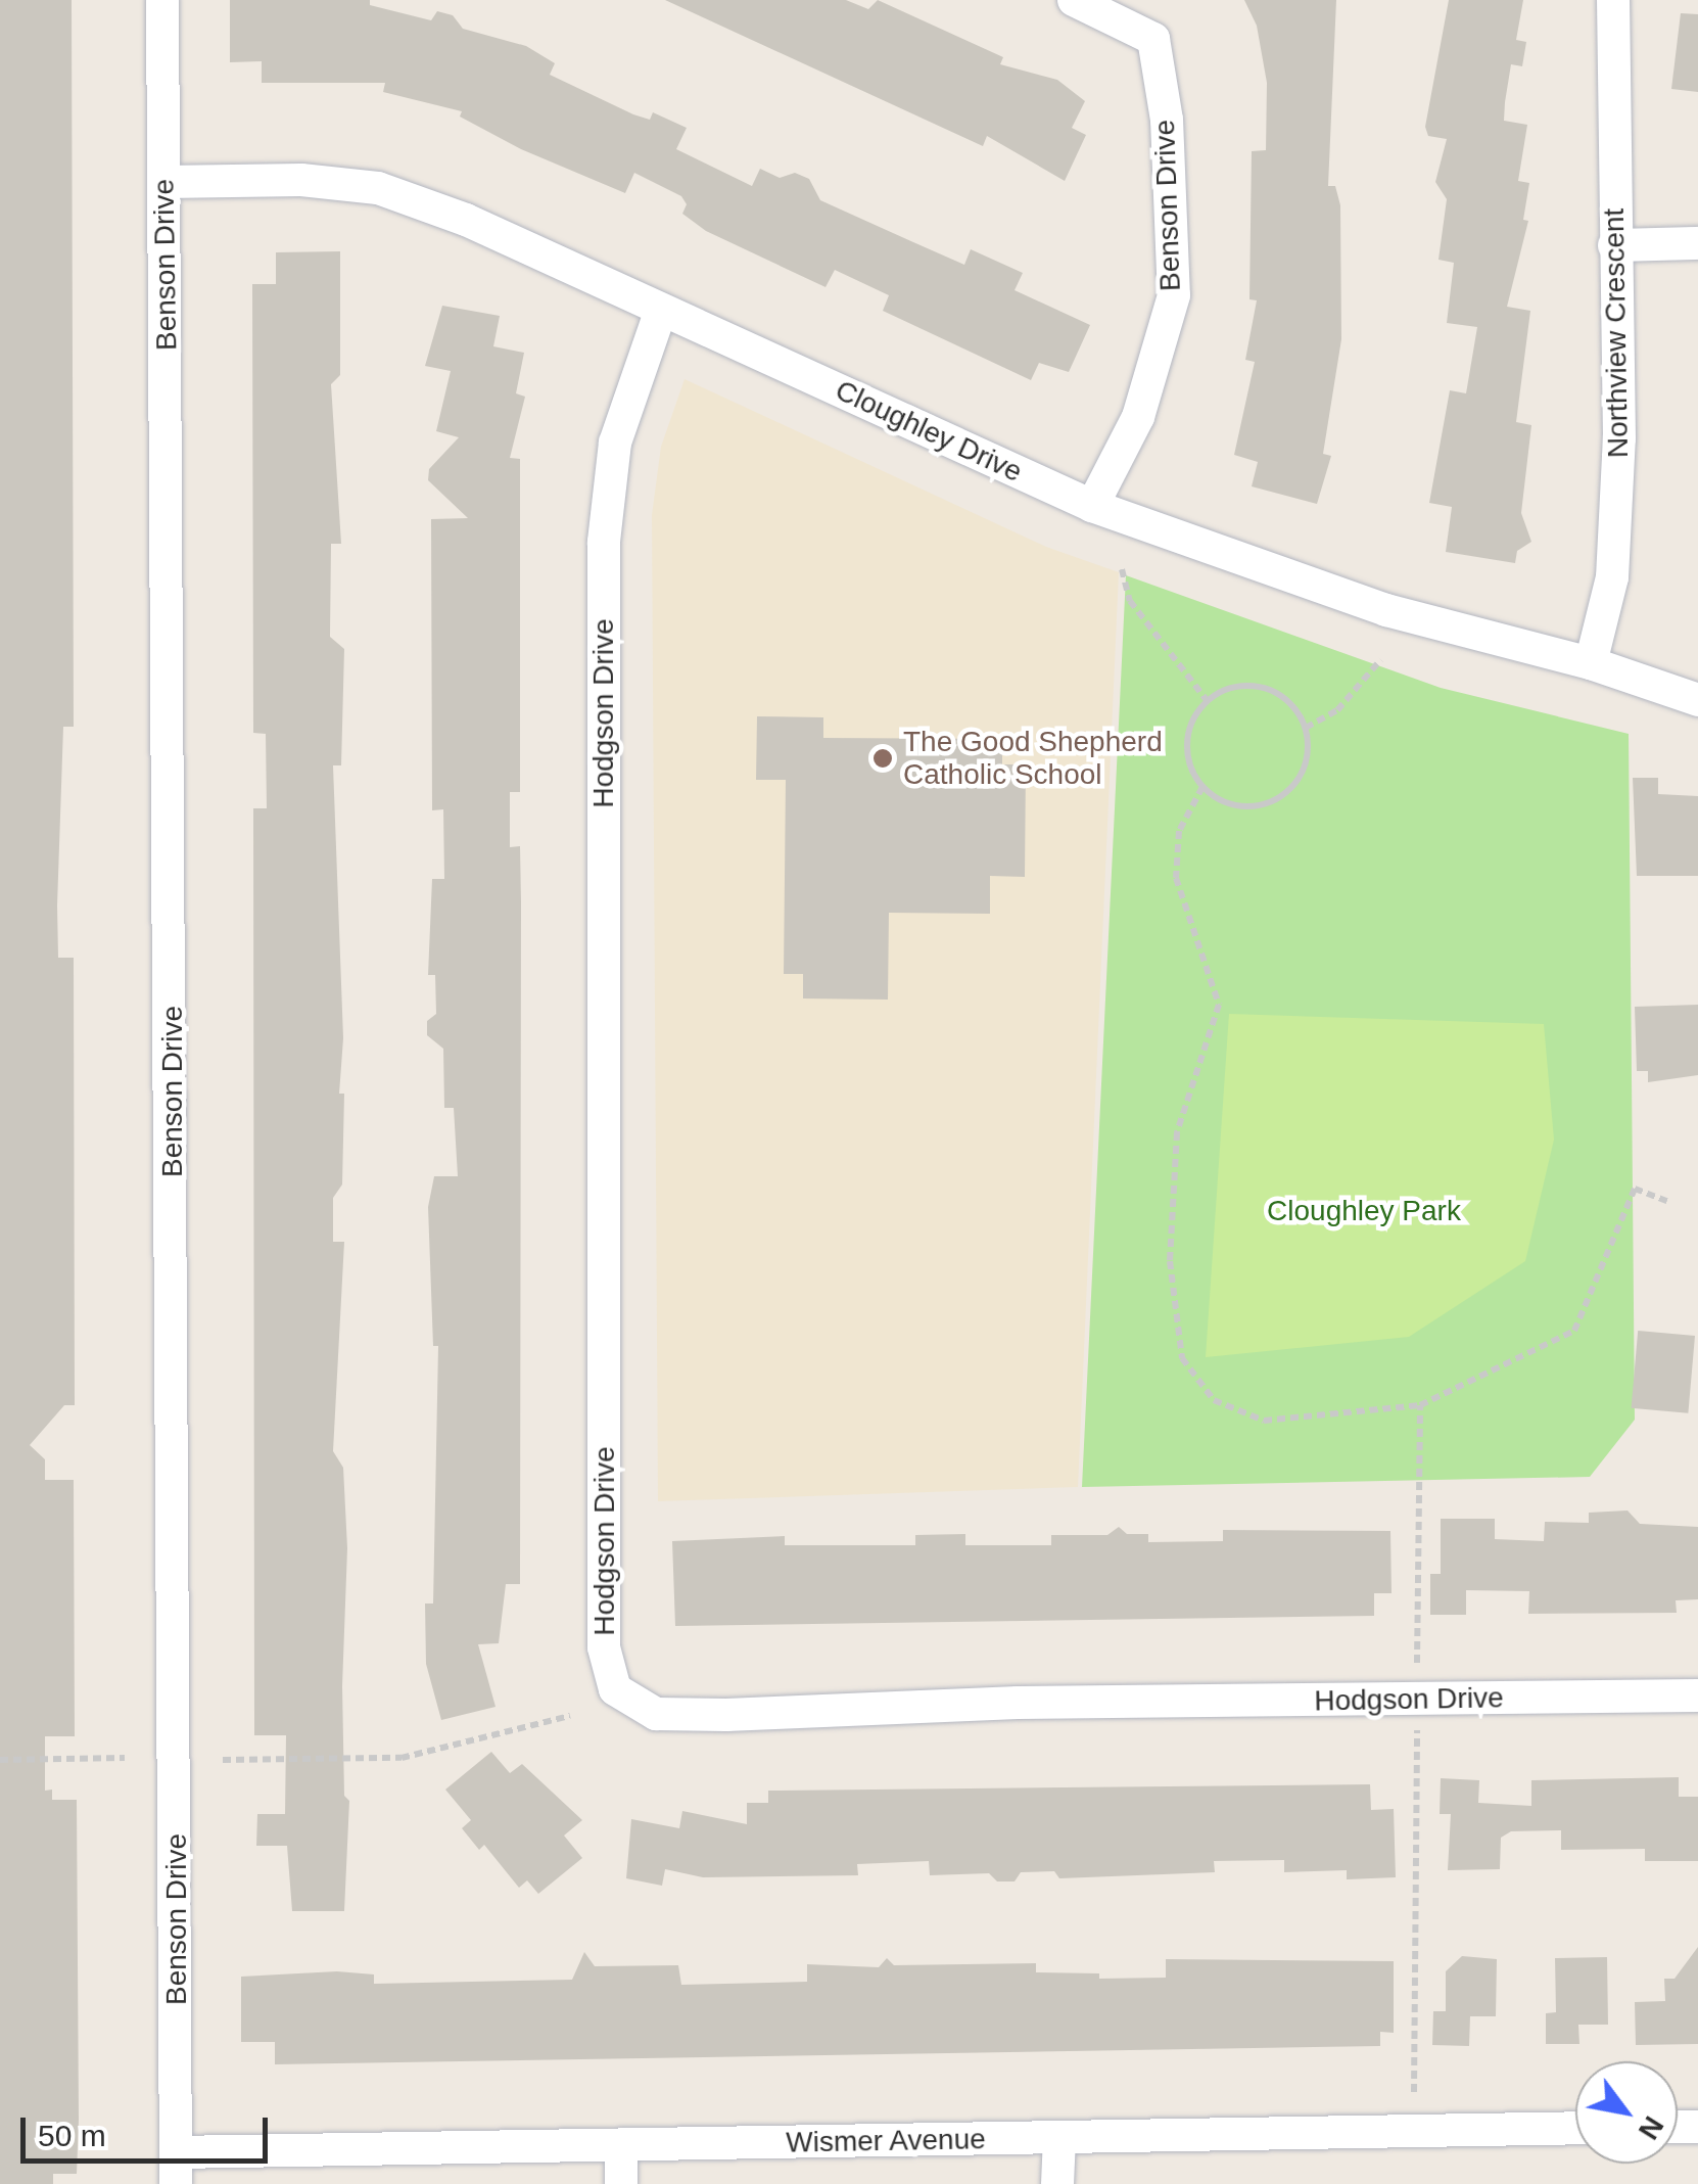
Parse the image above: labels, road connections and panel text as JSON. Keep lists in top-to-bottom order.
{
  "streets": {
    "street": [
      "Benson Drive",
      "Northview Crescent",
      "Cloughley Drive",
      "Hodgson Drive",
      "Wismer Avenue"
    ]
  },
  "crossings": [
    ["Benson Drive", "Cloughley Drive"],
    ["Benson Drive", "Wismer Avenue"],
    ["Northview Crescent", "Cloughley Drive"],
    ["Cloughley Drive", "Hodgson Drive"]
  ],
  "parks": ["Cloughley Park"],
  "places": ["The Good Shepherd Catholic School"],
  "scale_bar": "50 m",
  "north": "bottom right"
}
